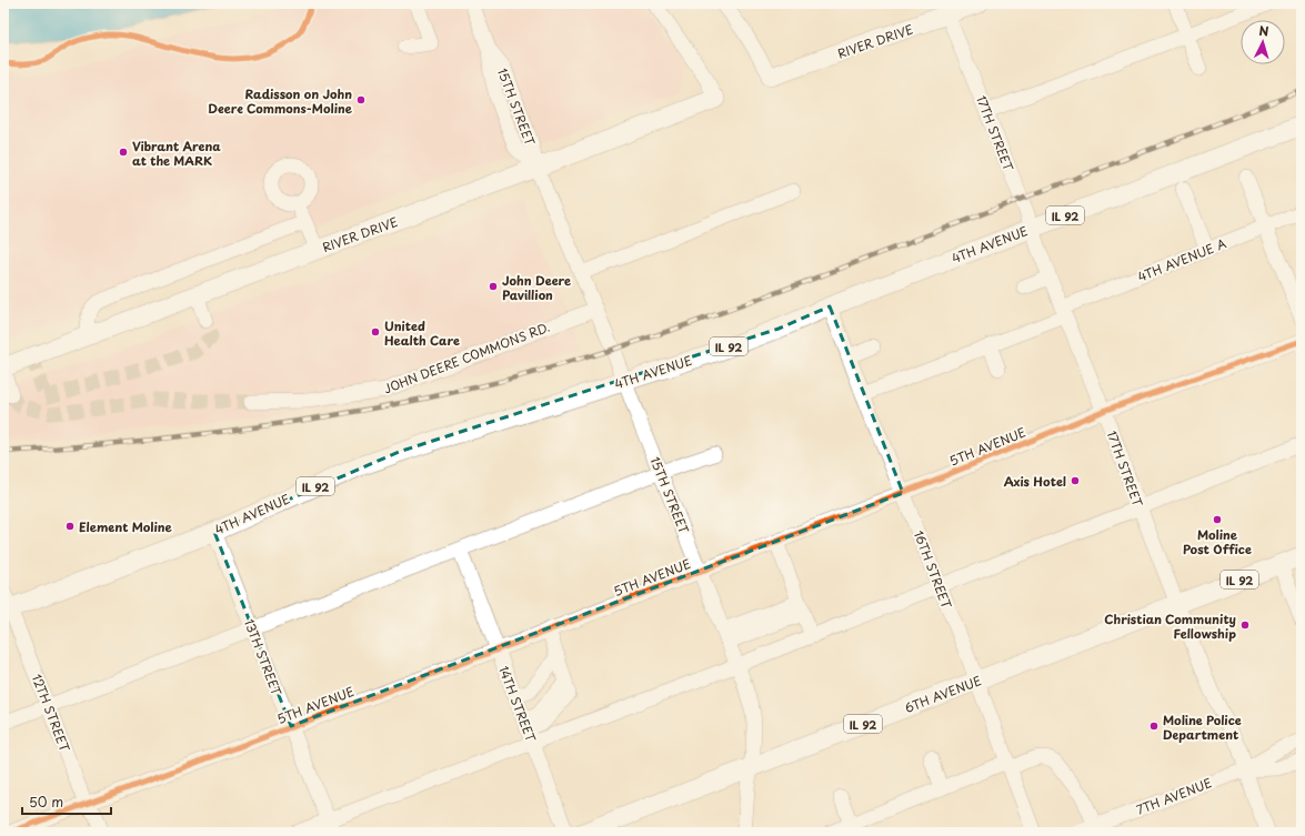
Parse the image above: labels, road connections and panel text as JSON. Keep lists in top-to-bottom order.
{
  "streets": {
    "main road": [
      "RIVER DRIVE",
      "IL 92",
      "4TH AVENUE",
      "6TH AVENUE"
    ],
    "street": [
      "15TH STREET",
      "17TH STREET",
      "4TH AVENUE A",
      "JOHN DEERE COMMONS RD.",
      "5TH AVENUE",
      "16TH STREET",
      "13TH STREET",
      "14TH STREET",
      "12TH STREET",
      "7TH AVENUE"
    ]
  },
  "crossings": [
    ["RIVER DRIVE", "15TH STREET"],
    ["RIVER DRIVE", "17TH STREET"],
    ["15TH STREET", "4TH AVENUE"],
    ["15TH STREET", "JOHN DEERE COMMONS RD."],
    ["15TH STREET", "5TH AVENUE"],
    ["15TH STREET", "6TH AVENUE"],
    ["17TH STREET", "4TH AVENUE"],
    ["17TH STREET", "4TH AVENUE A"],
    ["17TH STREET", "5TH AVENUE"],
    ["17TH STREET", "6TH AVENUE"],
    ["17TH STREET", "7TH AVENUE"],
    ["4TH AVENUE", "16TH STREET"],
    ["4TH AVENUE", "13TH STREET"],
    ["4TH AVENUE", "12TH STREET"],
    ["4TH AVENUE A", "16TH STREET"],
    ["5TH AVENUE", "16TH STREET"],
    ["5TH AVENUE", "13TH STREET"],
    ["5TH AVENUE", "14TH STREET"],
    ["5TH AVENUE", "12TH STREET"],
    ["16TH STREET", "6TH AVENUE"]
  ],
  "places": [
    "Radisson on John Deere Commons-Moline",
    "Vibrant Arena at the MARK",
    "John Deere Pavillion",
    "United Health Care",
    "Axis Hotel",
    "Moline Post Office",
    "Element Moline",
    "Christian Community Fellowship",
    "Moline Police Department"
  ],
  "scale_bar": "50 m",
  "north": "top"
}
